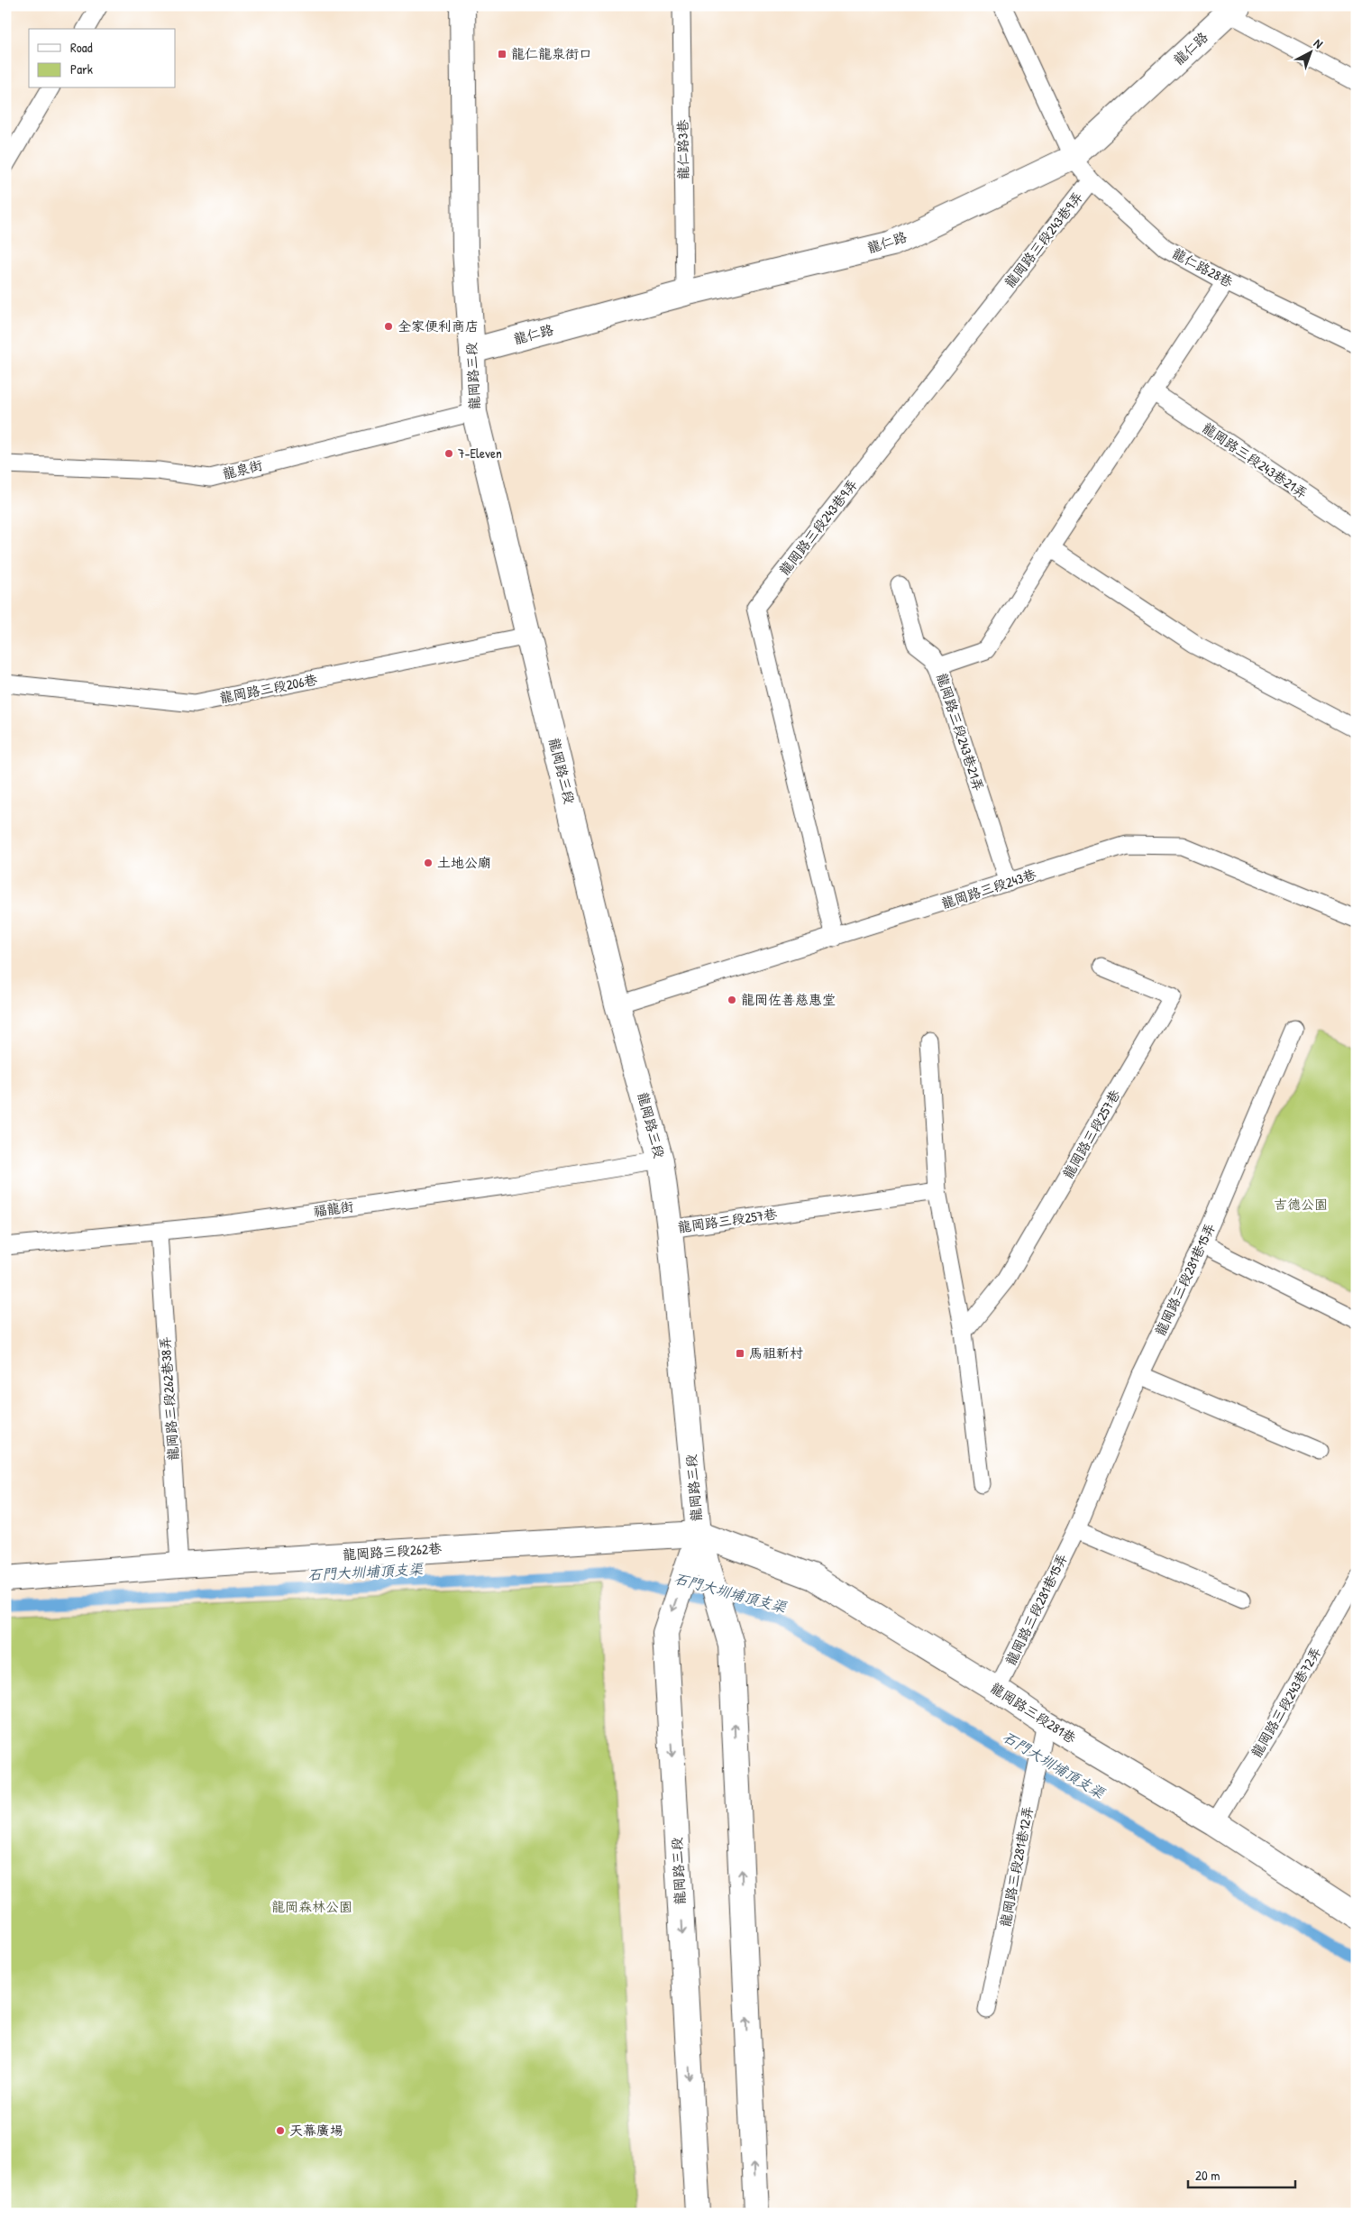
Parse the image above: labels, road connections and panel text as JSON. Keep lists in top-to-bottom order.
{
  "streets": {
    "main road": [
      "龍仁路",
      "龍岡路三段",
      "龍岡路三段262巷",
      "龍岡路三段281巷"
    ],
    "lane": [
      "龍仁路3巷",
      "龍岡路三段243巷9弄",
      "龍仁路28巷",
      "龍岡路三段243巷21弄",
      "龍泉街",
      "龍岡路三段206巷",
      "龍岡路三段243巷",
      "龍岡路三段257巷",
      "福龍街",
      "龍岡路三段281巷15弄",
      "龍岡路三段262巷38弄",
      "龍岡路三段243巷72弄",
      "龍岡路三段281巷12弄"
    ]
  },
  "crossings": [
    ["龍仁路", "龍仁路3巷"],
    ["龍仁路", "龍仁路28巷"],
    ["龍仁路", "龍岡路三段"],
    ["龍岡路三段243巷9弄", "龍仁路28巷"],
    ["龍岡路三段243巷9弄", "龍岡路三段243巷"],
    ["龍仁路28巷", "龍岡路三段243巷21弄"],
    ["龍岡路三段", "龍泉街"],
    ["龍岡路三段", "龍岡路三段206巷"],
    ["龍岡路三段", "龍岡路三段243巷"],
    ["龍岡路三段", "龍岡路三段257巷"],
    ["龍岡路三段", "福龍街"],
    ["龍岡路三段", "龍岡路三段262巷"],
    ["龍岡路三段", "龍岡路三段281巷"],
    ["龍岡路三段243巷21弄", "龍岡路三段243巷"],
    ["福龍街", "龍岡路三段262巷38弄"],
    ["龍岡路三段281巷15弄", "龍岡路三段281巷"],
    ["龍岡路三段262巷38弄", "龍岡路三段262巷"],
    ["龍岡路三段262巷", "龍岡路三段281巷"],
    ["龍岡路三段243巷72弄", "龍岡路三段281巷"],
    ["龍岡路三段281巷", "龍岡路三段281巷12弄"]
  ],
  "water": ["石門大圳埔頂支渠"],
  "parks": ["吉德公園", "龍岡森林公園"],
  "places": {
    "transit": ["龍仁龍泉街口", "馬祖新村"],
    "other": [
      "全家便利商店",
      "7-Eleven",
      "土地公廟",
      "龍岡佐善慈惠堂",
      "天幕廣場"
    ]
  },
  "legend": ["Road", "Park"],
  "scale_bar": "20 m",
  "north": "top right"
}
